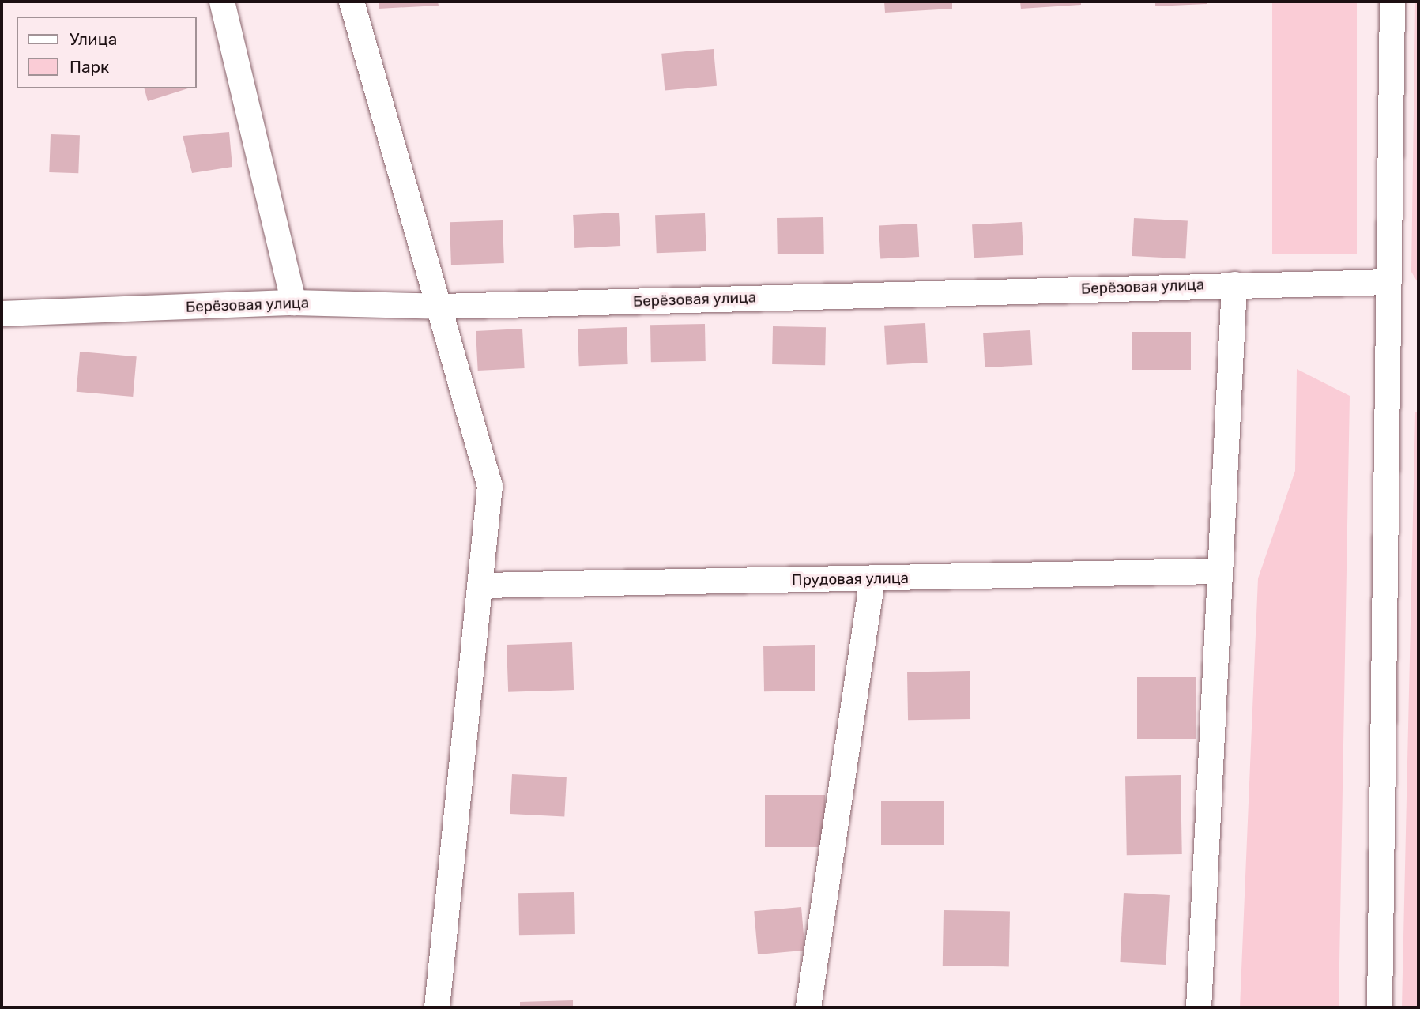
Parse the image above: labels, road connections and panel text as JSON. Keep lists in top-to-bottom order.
{
  "streets": {
    "street": ["Берёзовая улица", "Прудовая улица"]
  },
  "legend": ["Улица", "Парк"]
}
